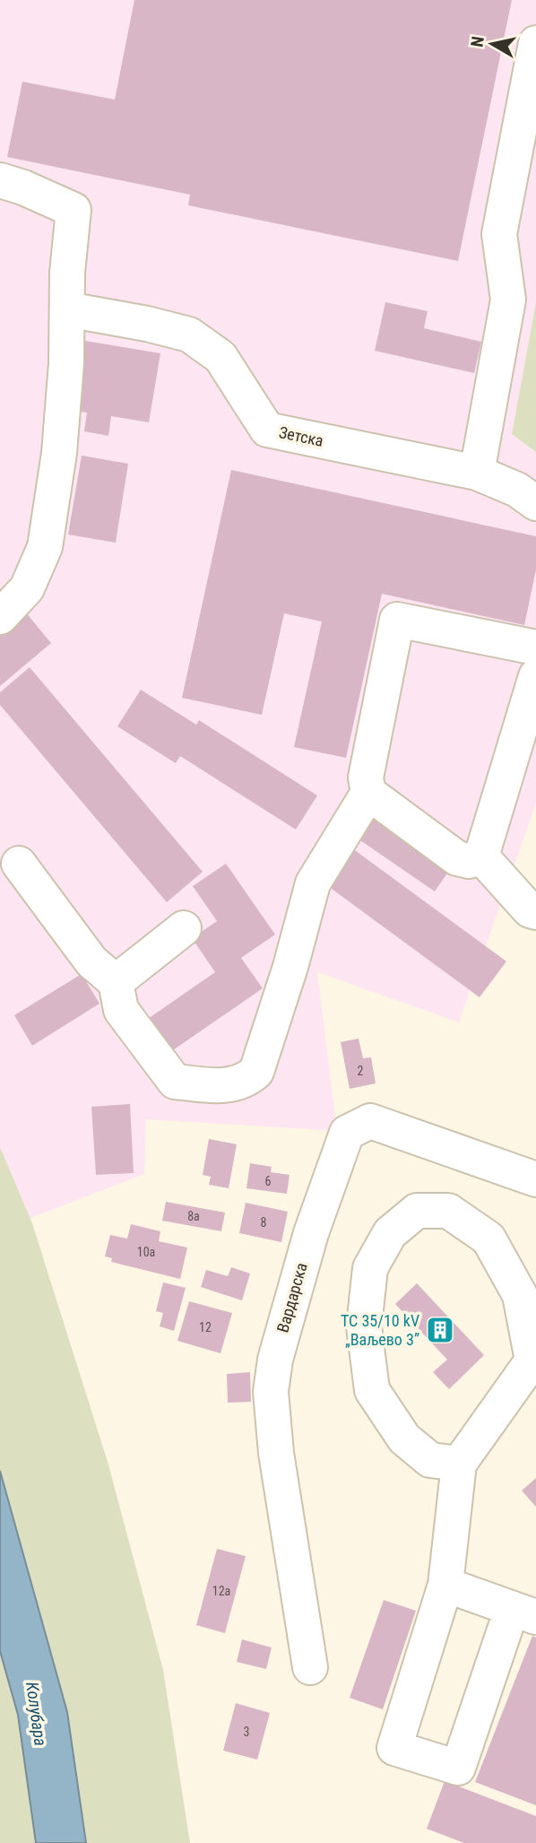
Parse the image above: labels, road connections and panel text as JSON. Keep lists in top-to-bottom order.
{
  "streets": {
    "street": ["Зетска", "Вардарска"]
  },
  "water": ["Колубара"],
  "places": {
    "building": ["ТС 35/10 kV „Ваљево 3”"]
  },
  "house_numbers": [
    "2",
    "6",
    "8a",
    "8",
    "10a",
    "12",
    "12a",
    "3"
  ],
  "north": "left"
}
